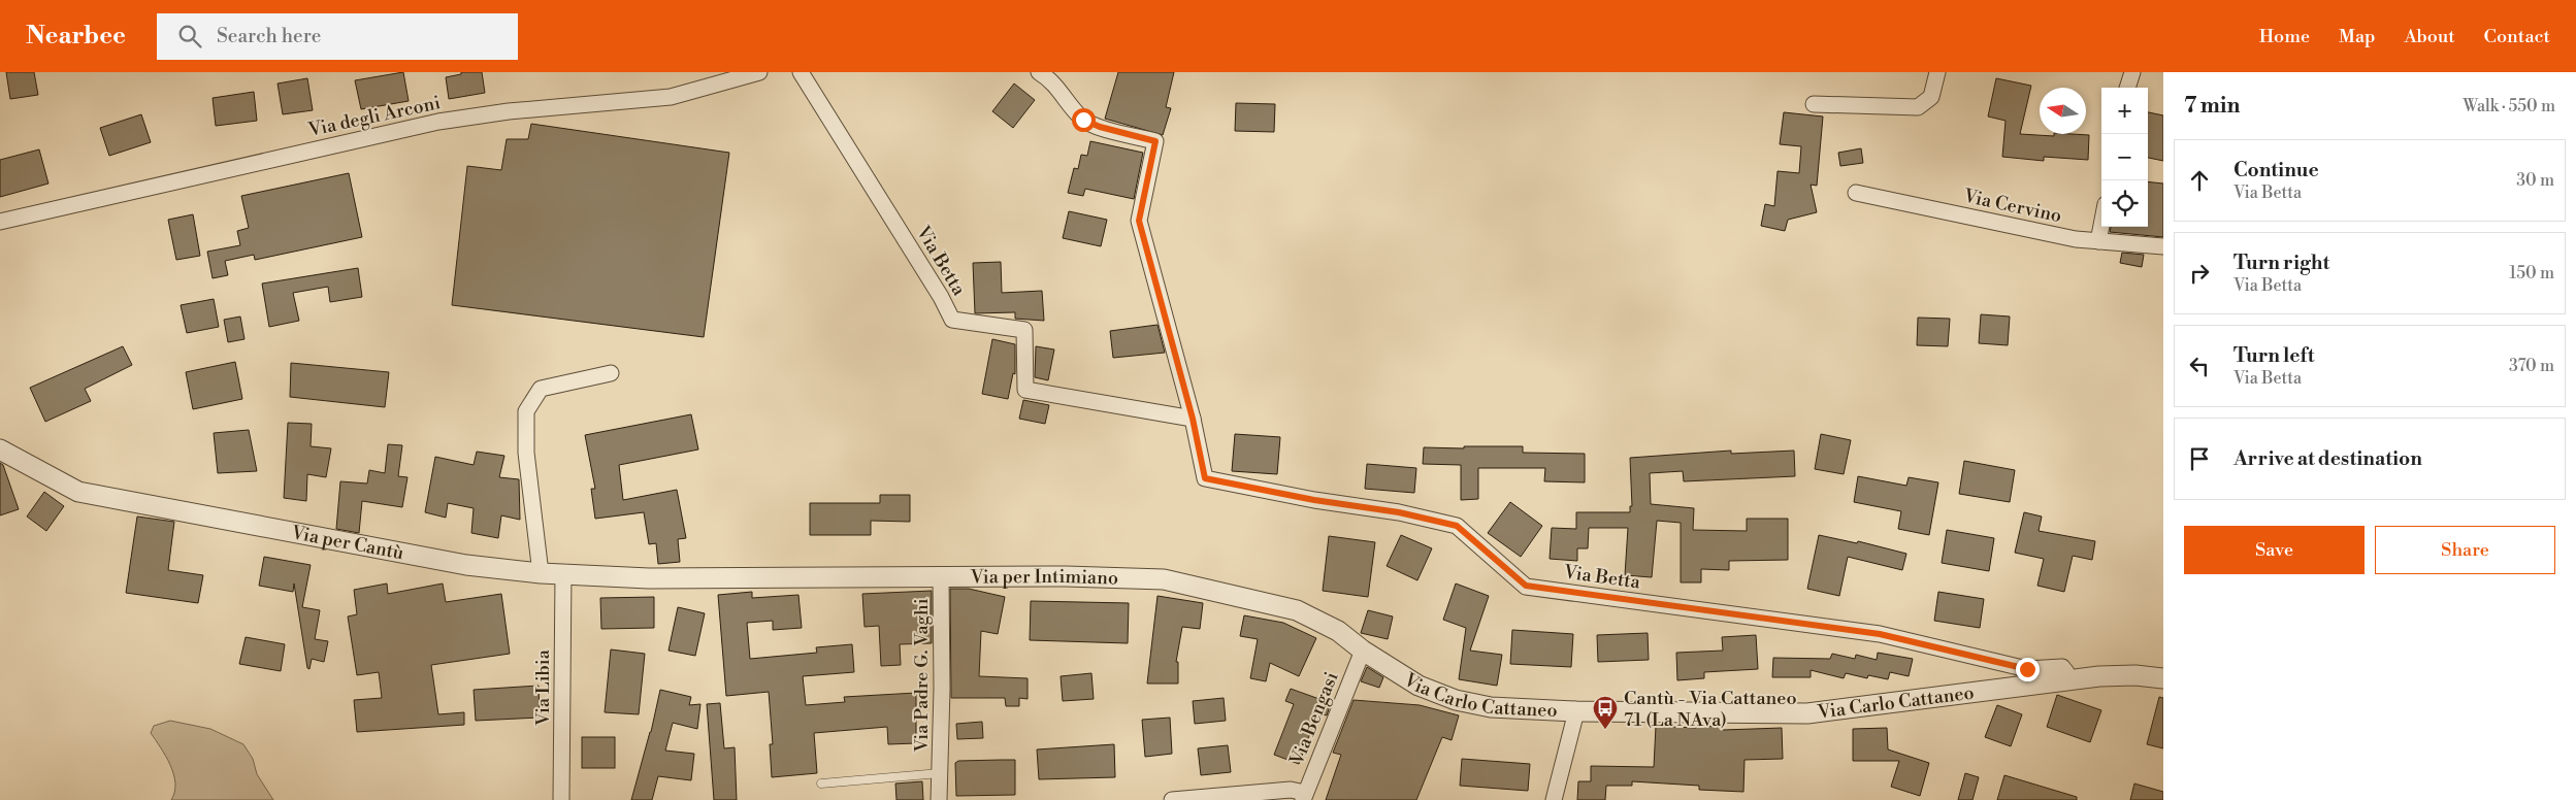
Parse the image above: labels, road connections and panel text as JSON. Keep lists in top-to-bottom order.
{
  "streets": {
    "street": [
      "Via degli Arconi",
      "Via Cervino",
      "Via Betta",
      "Via per Cantù",
      "Via per Intimiano",
      "Via Padre G. Vaghi",
      "Via Libia",
      "Via Carlo Cattaneo",
      "Via Bengasi"
    ]
  },
  "crossings": [
    ["Via Betta", "Via Carlo Cattaneo"],
    ["Via per Cantù", "Via per Intimiano"],
    ["Via per Cantù", "Via Libia"],
    ["Via per Intimiano", "Via Padre G. Vaghi"],
    ["Via per Intimiano", "Via Carlo Cattaneo"],
    ["Via per Intimiano", "Via Bengasi"],
    ["Via Carlo Cattaneo", "Via Bengasi"]
  ],
  "places": {
    "bus stop": ["Cantù - Via Cattaneo 71 (La NAva)"]
  },
  "north": "left",
  "page": {
    "header": "Nearbee",
    "search": "Search here",
    "nav": [
      "Home",
      "Map",
      "About",
      "Contact"
    ],
    "heading": ["7 min", "Walk · 550 m"],
    "map_buttons": ["+", "−"],
    "list": [
      ["Continue", "Via Betta", "30 m"],
      ["Turn right", "Via Betta", "150 m"],
      ["Turn left", "Via Betta", "370 m"],
      "Arrive at destination"
    ],
    "buttons": ["Save", "Share"]
  }
}
